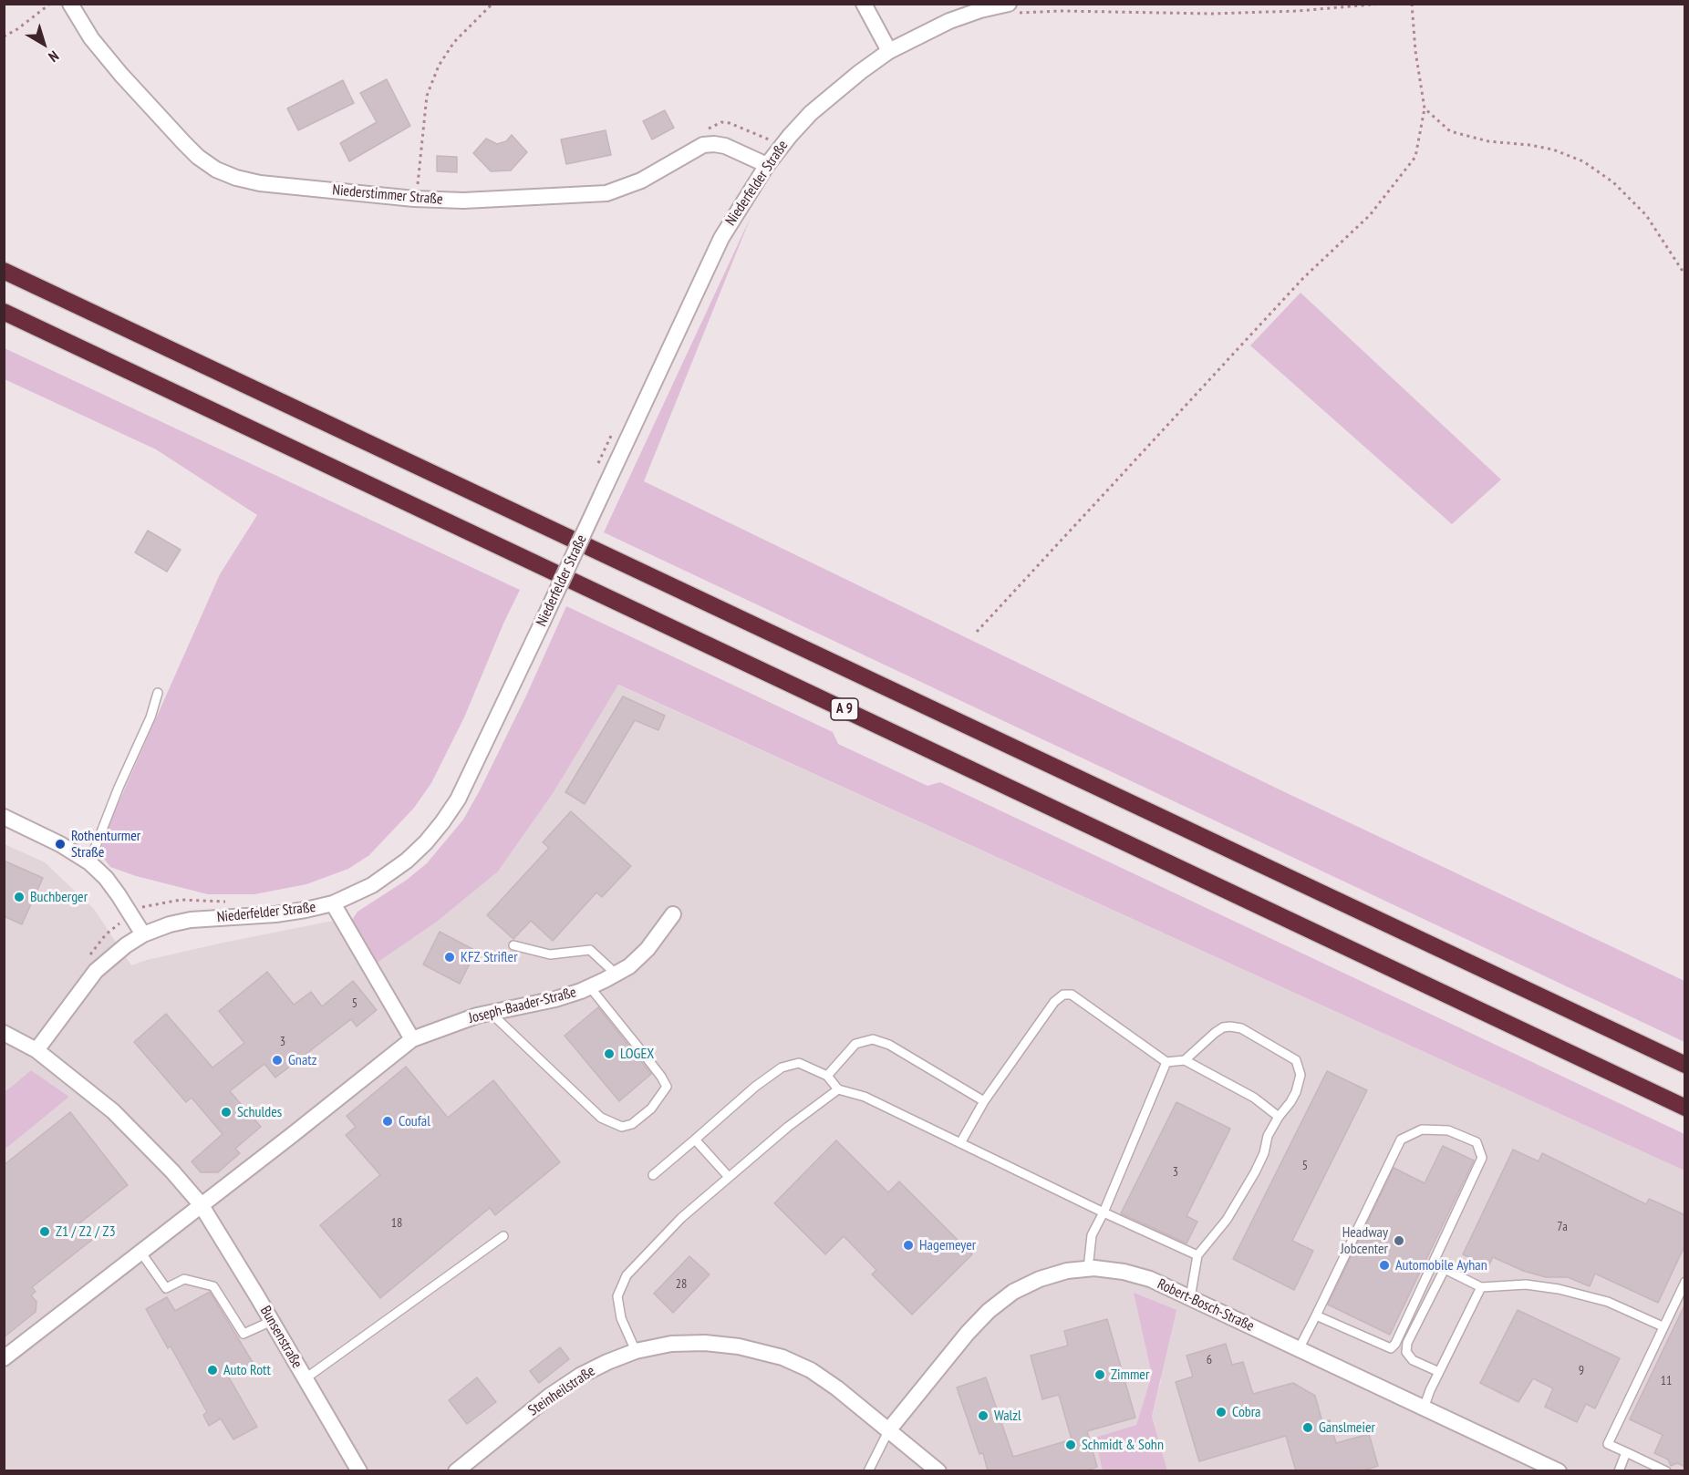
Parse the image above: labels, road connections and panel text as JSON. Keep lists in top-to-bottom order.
{
  "streets": {
    "highway": ["A 9"],
    "street": [
      "Niederfelder Straße",
      "Niederstimmer Straße",
      "Joseph-Baader-Straße",
      "Robert-Bosch-Straße",
      "Bunsenstraße",
      "Steinheilstraße"
    ]
  },
  "crossings": [
    ["Niederfelder Straße", "Niederstimmer Straße"],
    ["Niederfelder Straße", "Bunsenstraße"],
    ["Joseph-Baader-Straße", "Bunsenstraße"],
    ["Robert-Bosch-Straße", "Steinheilstraße"]
  ],
  "places": [
    "Rothenturmer Straße",
    "Buchberger",
    "KFZ Strifler",
    "LOGEX",
    "Gnatz",
    "Schuldes",
    "Coufal",
    "Z1 / Z2 / Z3",
    "Headway Jobcenter",
    "Hagemeyer",
    "Automobile Ayhan",
    "Auto Rott",
    "Zimmer",
    "Cobra",
    "Walzl",
    "Ganslmeier",
    "Schmidt & Sohn"
  ],
  "house_numbers": [
    "5",
    "3",
    "5",
    "3",
    "18",
    "7a",
    "28",
    "6",
    "9",
    "11"
  ],
  "north": "bottom right"
}
